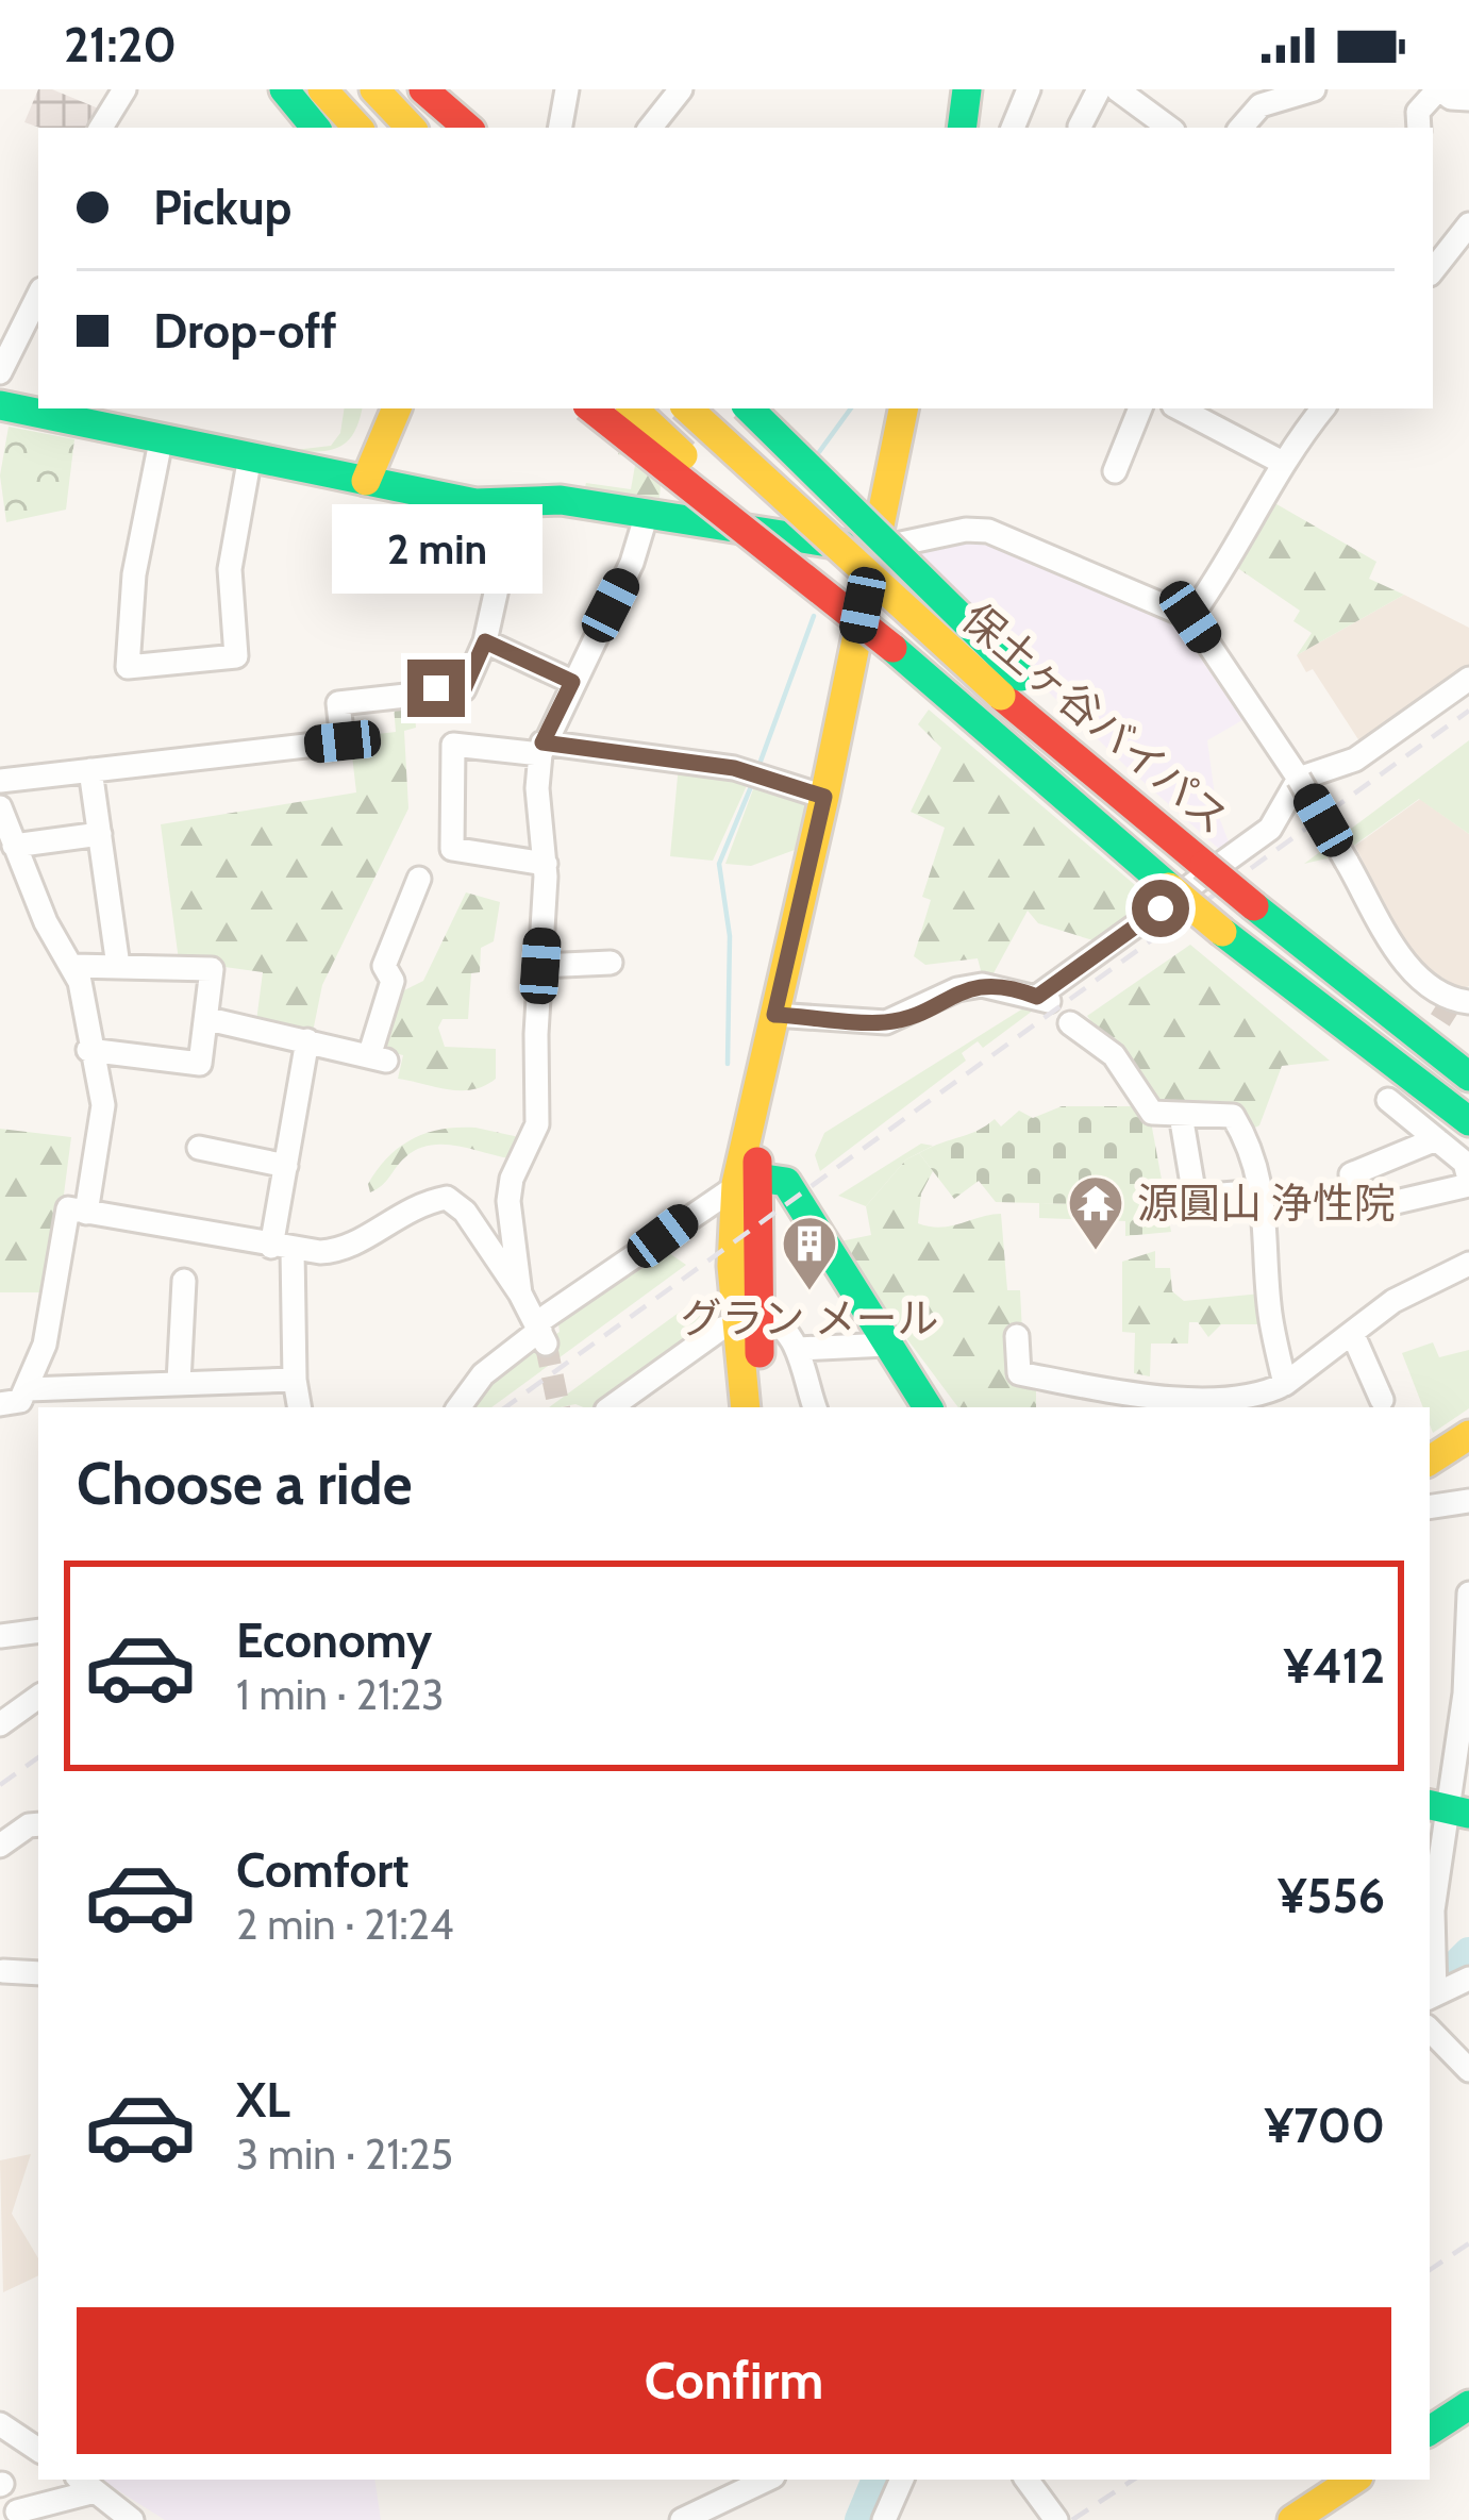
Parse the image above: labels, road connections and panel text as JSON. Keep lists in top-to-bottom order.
{
  "streets": {
    "main road": ["保土ヶ谷バイパス"]
  },
  "places": {
    "temple": ["源圓山 浄性院"],
    "building": ["グラン メール"]
  },
  "page": {
    "status": "21:20",
    "banner": ["Pickup", "Drop-off"],
    "bubble": "2 min",
    "heading": "Choose a ride",
    "list": [
      {
        "name": "Economy",
        "note": "1 min · 21:23",
        "value": "¥412"
      },
      {
        "name": "Comfort",
        "note": "2 min · 21:24",
        "value": "¥556"
      },
      {
        "name": "XL",
        "note": "3 min · 21:25",
        "value": "¥700"
      }
    ],
    "buttons": "Confirm"
  }
}
